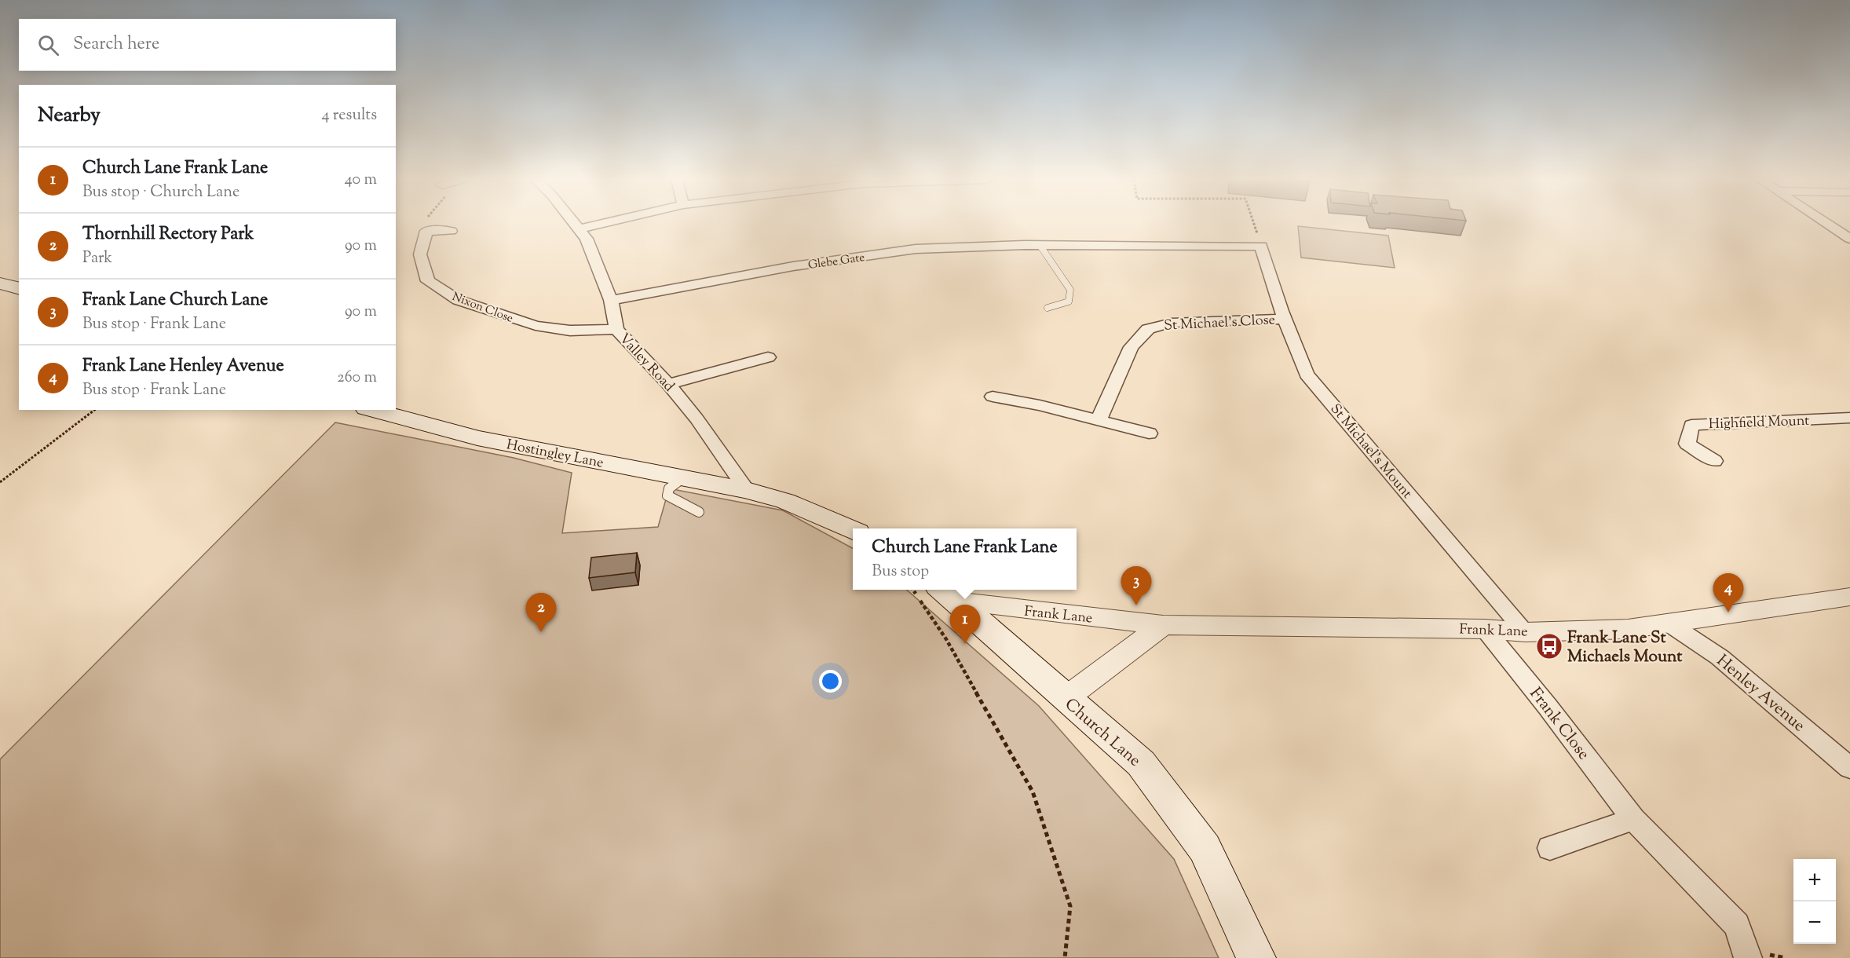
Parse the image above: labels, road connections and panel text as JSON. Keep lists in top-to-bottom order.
{
  "streets": {
    "main road": ["Hostingley Lane", "Church Lane"],
    "street": [
      "Glebe Gate",
      "Nixon Close",
      "St Michael's Close",
      "Valley Road",
      "Highfield Mount",
      "St Michael's Mount",
      "Frank Lane",
      "Henley Avenue",
      "Frank Close"
    ]
  },
  "crossings": [
    ["Glebe Gate", "Valley Road"],
    ["Glebe Gate", "St Michael's Mount"],
    ["Nixon Close", "Valley Road"],
    ["St Michael's Close", "St Michael's Mount"],
    ["Valley Road", "Hostingley Lane"],
    ["St Michael's Mount", "Frank Lane"],
    ["Frank Lane", "Henley Avenue"],
    ["Frank Lane", "Frank Close"],
    ["Frank Lane", "Church Lane"]
  ],
  "places": {
    "bus stop": ["Frank Lane St Michaels Mount"]
  },
  "page": {
    "search": "Search here",
    "heading": ["Nearby", "4 results"],
    "list": [
      {
        "mark": "1",
        "name": "Church Lane Frank Lane",
        "note": "Bus stop · Church Lane",
        "value": "40 m"
      },
      {
        "mark": "2",
        "name": "Thornhill Rectory Park",
        "note": "Park",
        "value": "90 m"
      },
      {
        "mark": "3",
        "name": "Frank Lane Church Lane",
        "note": "Bus stop · Frank Lane",
        "value": "90 m"
      },
      {
        "mark": "4",
        "name": "Frank Lane Henley Avenue",
        "note": "Bus stop · Frank Lane",
        "value": "260 m"
      }
    ],
    "popup": ["Church Lane Frank Lane", "Bus stop"],
    "pins": [
      "3",
      "4",
      "2",
      "1"
    ],
    "map_buttons": ["+", "−"]
  }
}
